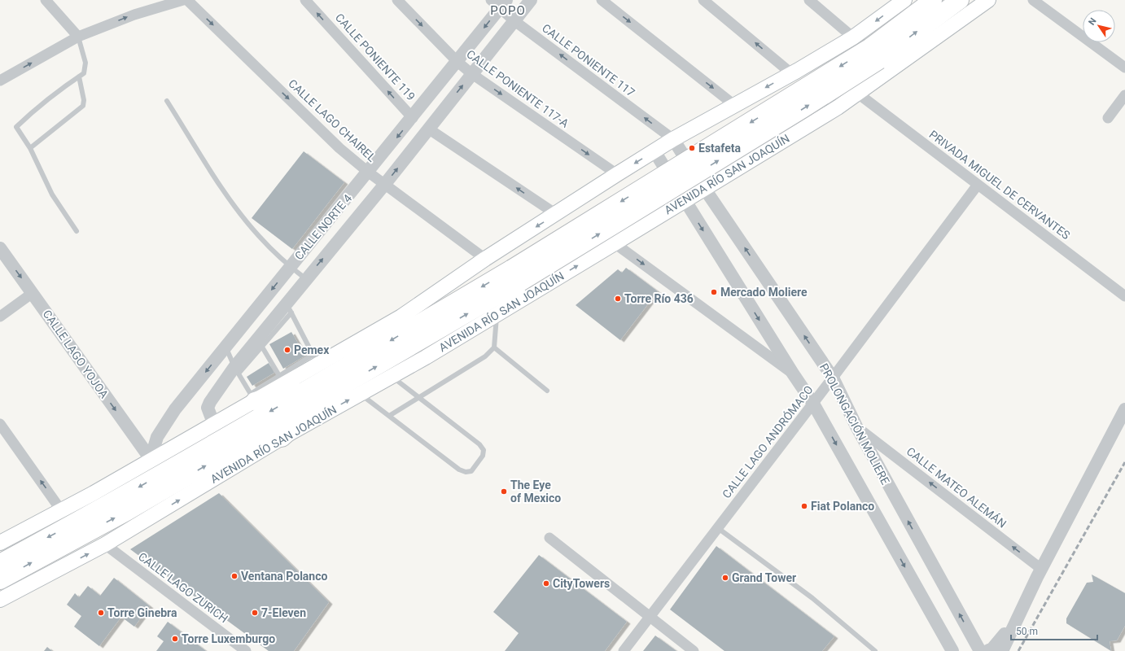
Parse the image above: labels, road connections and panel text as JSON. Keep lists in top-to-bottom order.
{
  "streets": {
    "highway": ["AVENIDA RÍO SAN JOAQUÍN"],
    "street": [
      "CALLE PONIENTE 119",
      "CALLE PONIENTE 117",
      "CALLE PONIENTE 117-A",
      "CALLE LAGO CHAIREL",
      "PRIVADA MIGUEL DE CERVANTES",
      "CALLE NORTE 4",
      "CALLE LAGO YOJOA",
      "PROLONGACIÓN MOLIERE",
      "CALLE LAGO ANDRÓMACO",
      "CALLE MATEO ALEMÁN",
      "CALLE LAGO ZURICH"
    ]
  },
  "crossings": [
    ["CALLE PONIENTE 119", "CALLE NORTE 4"],
    ["CALLE PONIENTE 117", "CALLE NORTE 4"],
    ["CALLE PONIENTE 117", "PROLONGACIÓN MOLIERE"],
    ["CALLE PONIENTE 117-A", "CALLE NORTE 4"],
    ["CALLE LAGO CHAIREL", "CALLE NORTE 4"],
    ["AVENIDA RÍO SAN JOAQUÍN", "PRIVADA MIGUEL DE CERVANTES"],
    ["AVENIDA RÍO SAN JOAQUÍN", "PROLONGACIÓN MOLIERE"],
    ["AVENIDA RÍO SAN JOAQUÍN", "CALLE LAGO ZURICH"],
    ["PRIVADA MIGUEL DE CERVANTES", "CALLE LAGO ANDRÓMACO"],
    ["CALLE NORTE 4", "CALLE LAGO YOJOA"],
    ["PROLONGACIÓN MOLIERE", "CALLE LAGO ANDRÓMACO"],
    ["PROLONGACIÓN MOLIERE", "CALLE MATEO ALEMÁN"]
  ],
  "one_way": ["CALLE PONIENTE 119", "CALLE LAGO CHAIREL"],
  "districts": ["POPO"],
  "places": [
    "Estafeta",
    "Mercado Moliere",
    "Torre Río 436",
    "Pemex",
    "The Eye of Mexico",
    "Fiat Polanco",
    "Ventana Polanco",
    "Grand Tower",
    "CityTowers",
    "Torre Ginebra",
    "7-Eleven",
    "Torre Luxemburgo"
  ],
  "scale_bar": "50 m",
  "north": "top left"
}
